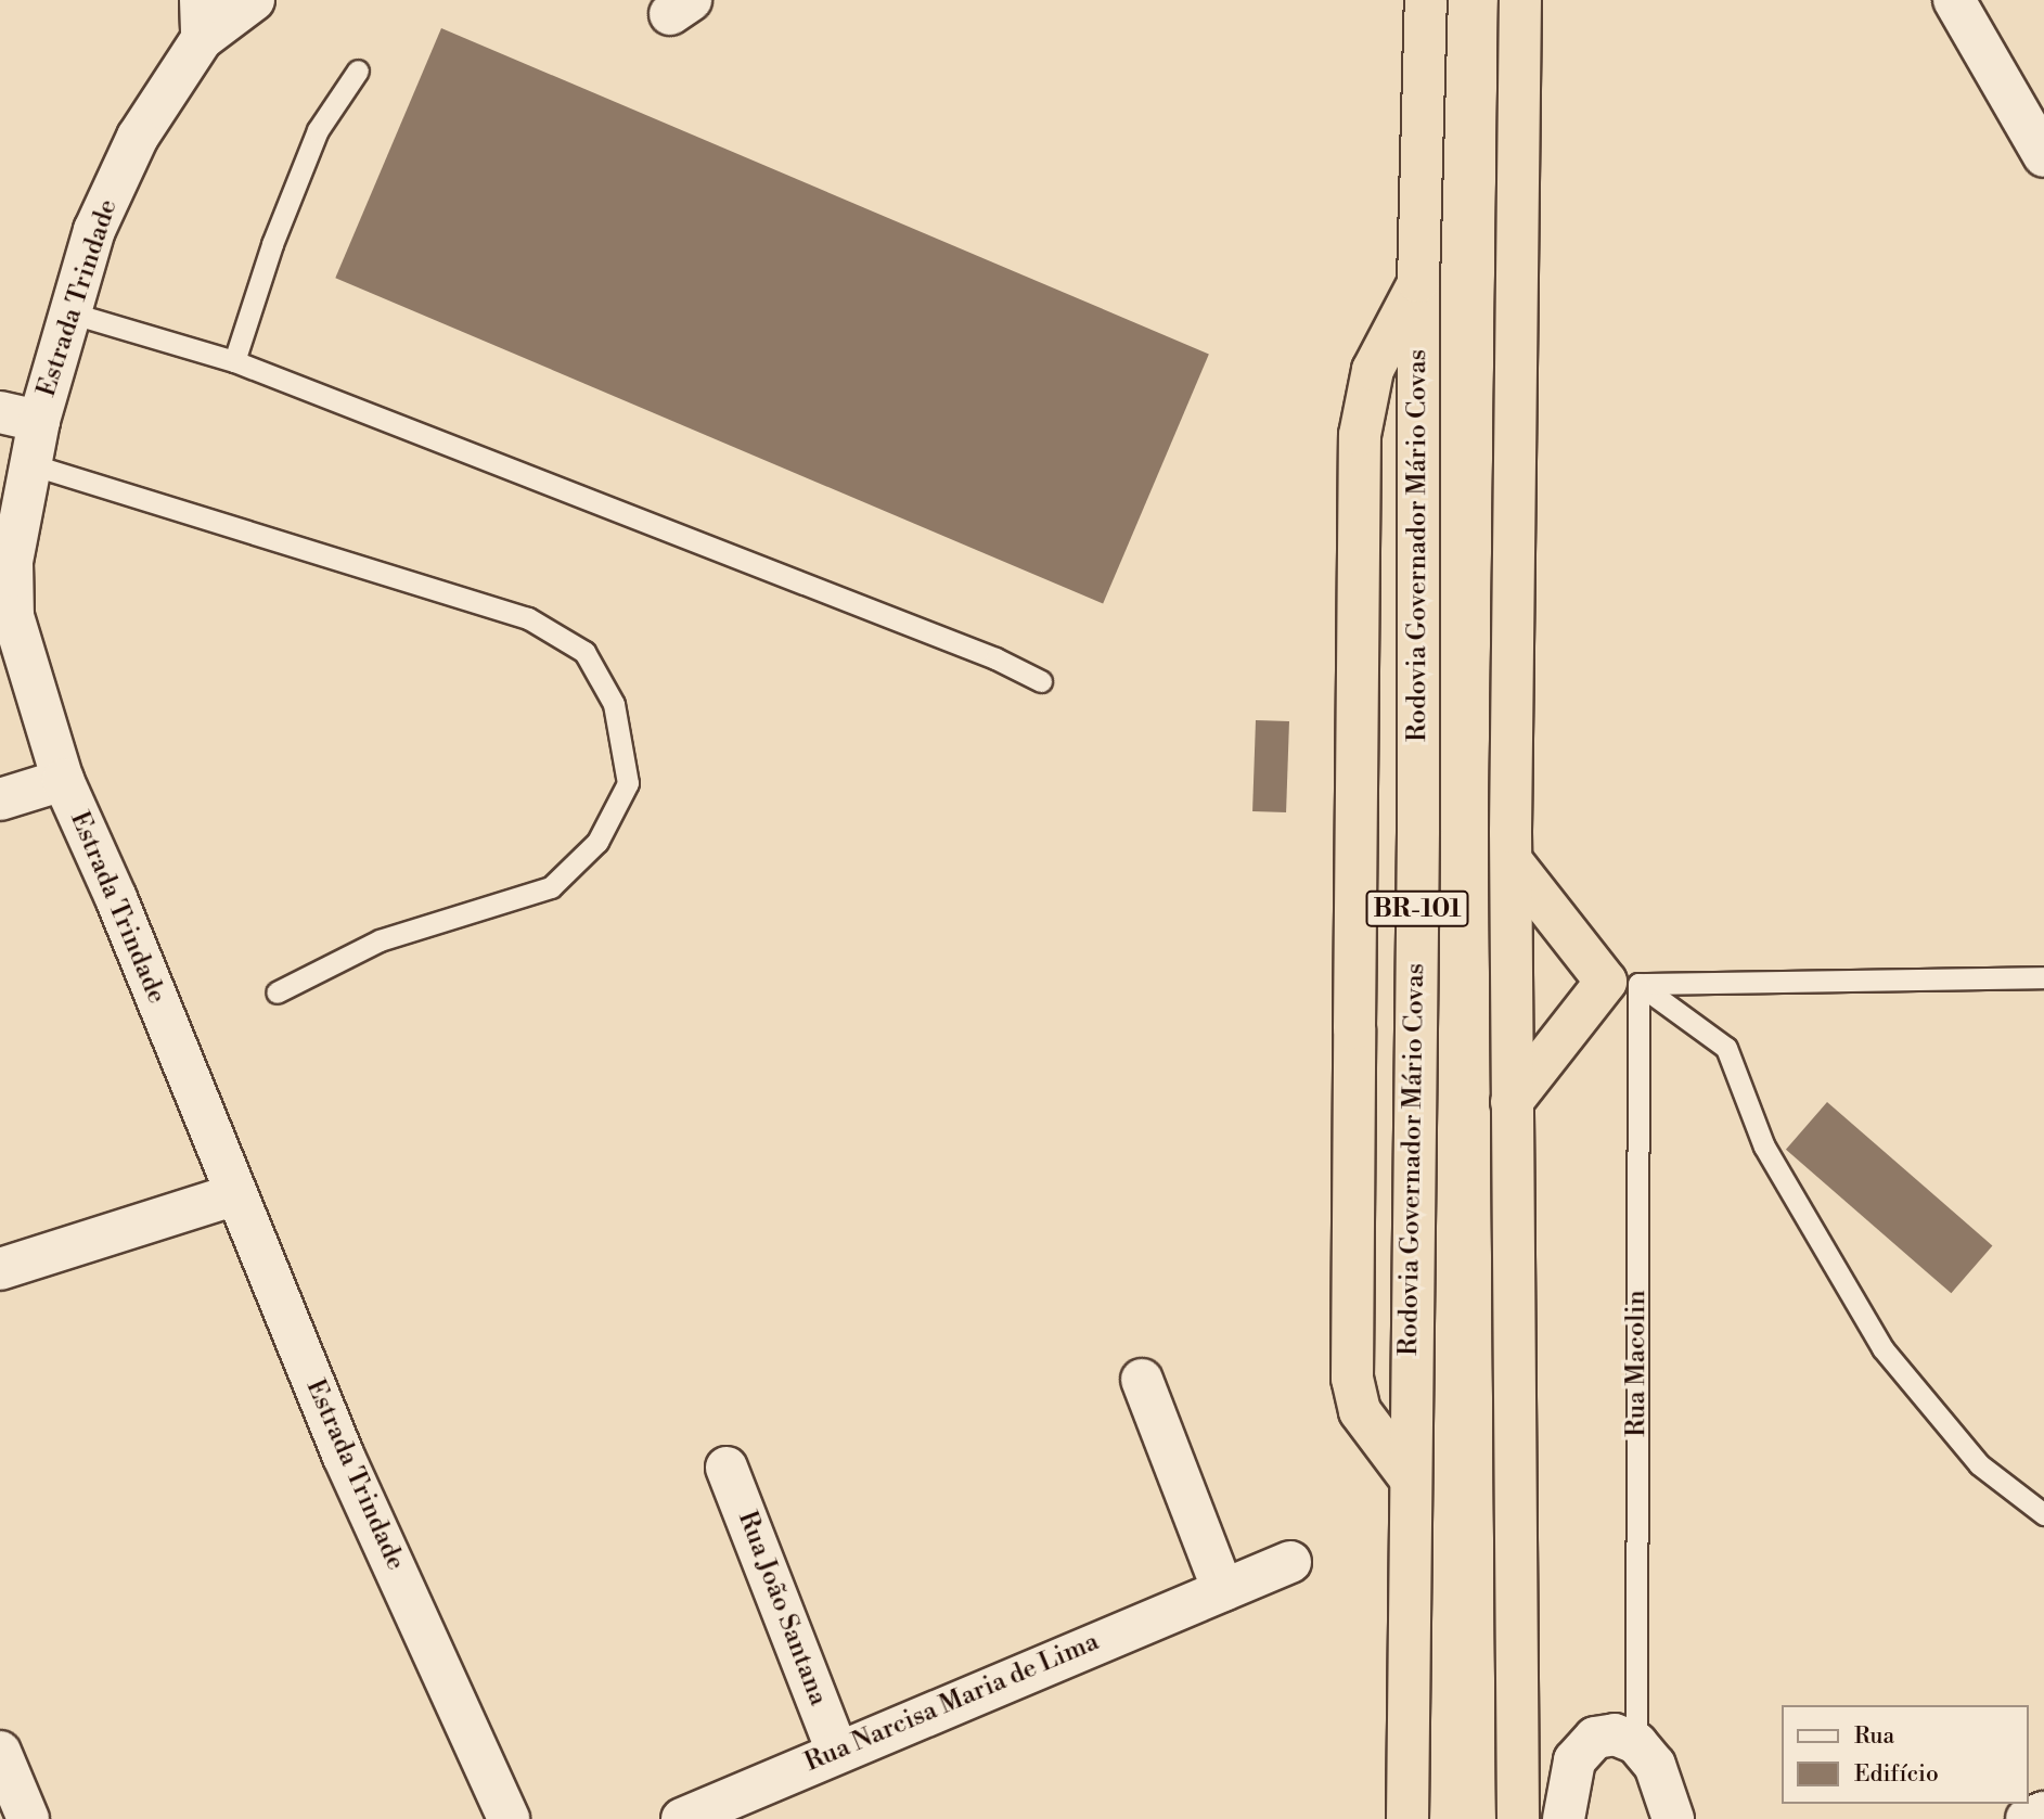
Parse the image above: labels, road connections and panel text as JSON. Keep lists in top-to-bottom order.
{
  "streets": {
    "highway": ["Rodovia Governador Mário Covas", "BR-101"],
    "street": ["Estrada Trindade", "Rua João Santana", "Rua Narcisa Maria de Lima"],
    "lane": ["Rua Macolin"]
  },
  "crossings": [
    ["Rua João Santana", "Rua Narcisa Maria de Lima"]
  ],
  "legend": ["Rua", "Edifício"]
}
